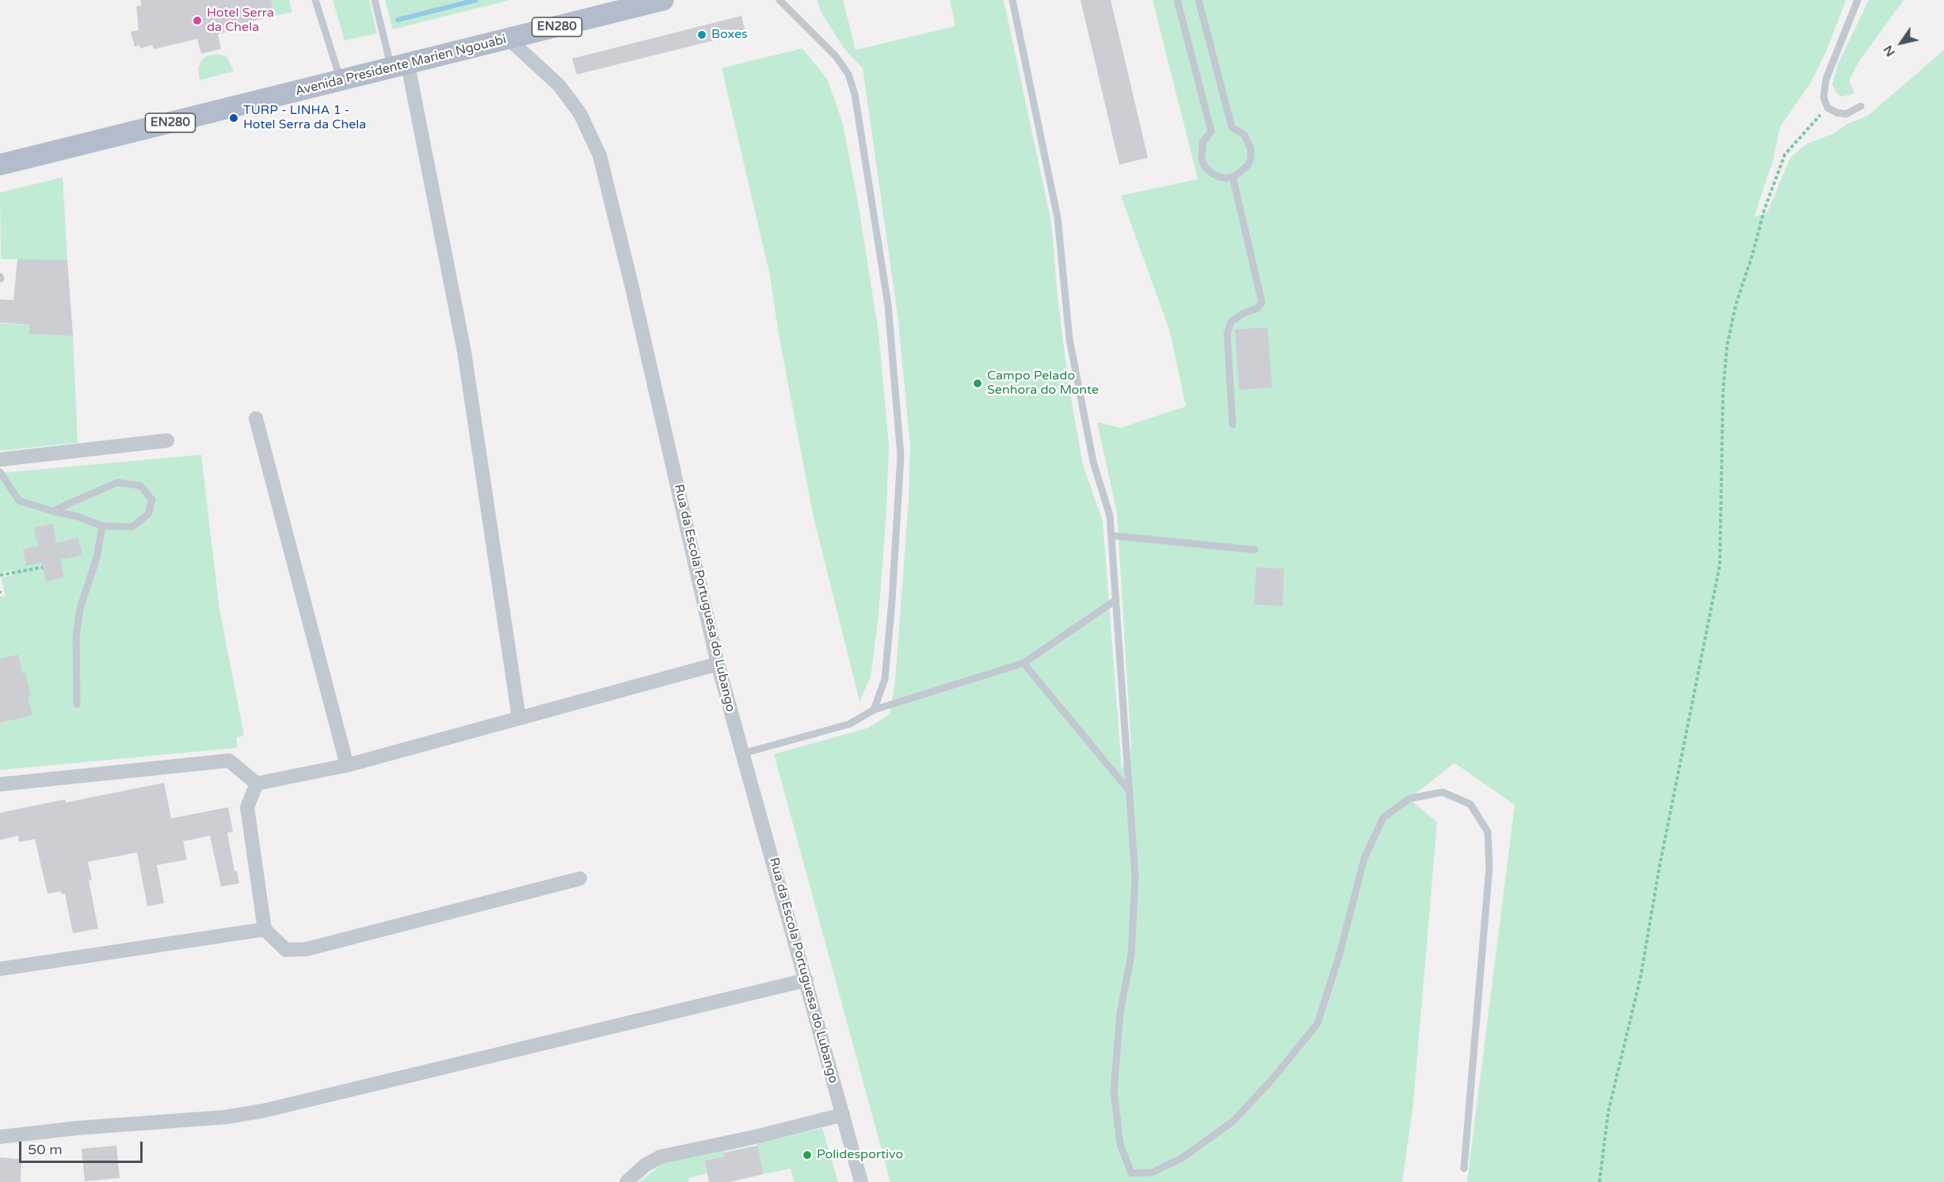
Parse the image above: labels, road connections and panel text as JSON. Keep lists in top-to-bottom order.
{
  "streets": {
    "main road": ["EN280", "Avenida Presidente Marien Ngouabi"],
    "street": ["Rua da Escola Portuguesa do Lubango"]
  },
  "crossings": [
    ["Avenida Presidente Marien Ngouabi", "Rua da Escola Portuguesa do Lubango"]
  ],
  "places": [
    "Hotel Serra da Chela",
    "Boxes",
    "TURP - LINHA 1 - Hotel Serra da Chela",
    "Campo Pelado Senhora do Monte",
    "Polidesportivo"
  ],
  "scale_bar": "50 m",
  "north": "bottom left"
}
